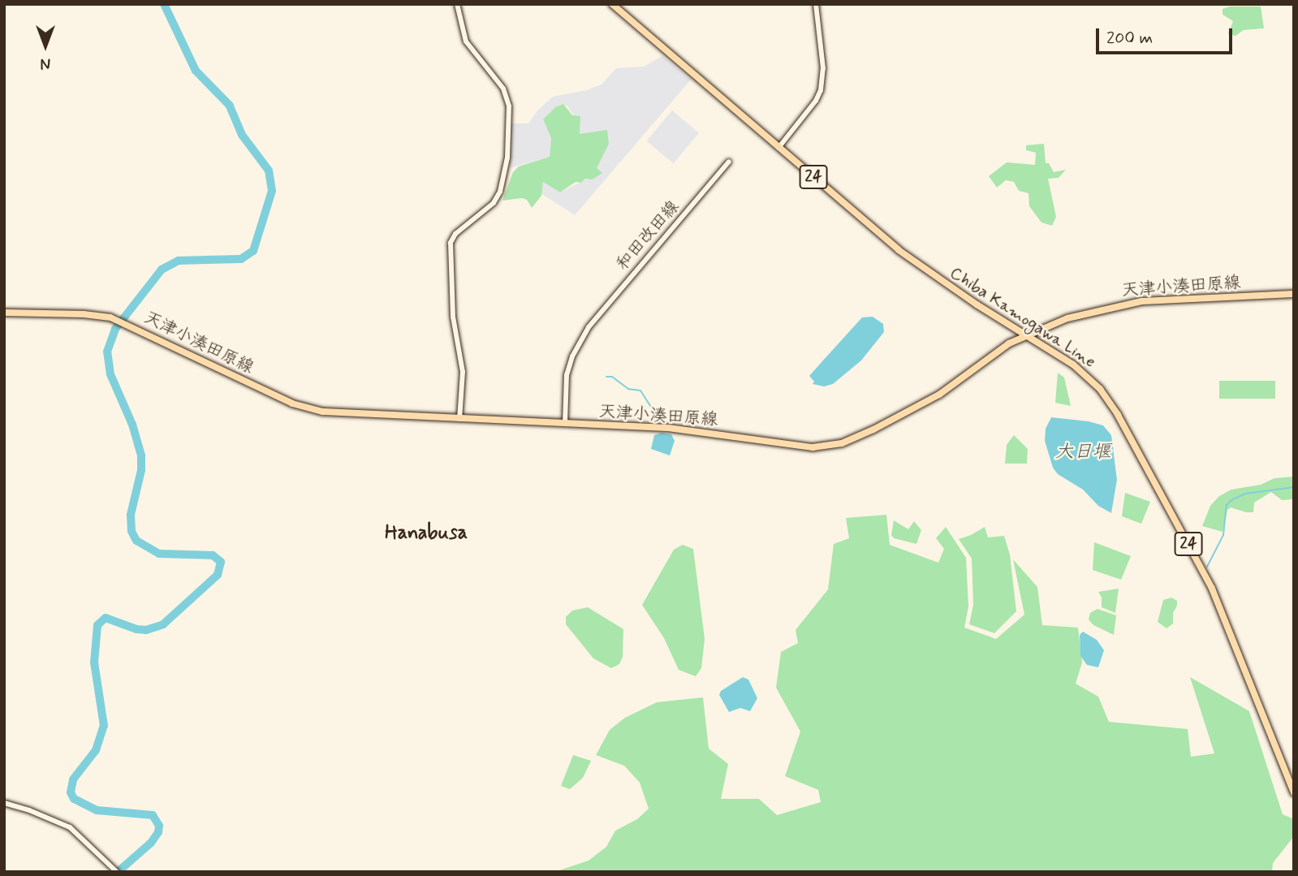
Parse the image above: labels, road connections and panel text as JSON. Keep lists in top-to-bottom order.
{
  "streets": {
    "main road": ["24", "天津小湊田原線", "Chiba Kamogawa Line"],
    "street": ["和田改田線"]
  },
  "crossings": [
    ["和田改田線", "天津小湊田原線"],
    ["天津小湊田原線", "Chiba Kamogawa Line"]
  ],
  "districts": ["Hanabusa"],
  "water": ["大日堰"],
  "scale_bar": "200 m",
  "north": "bottom"
}
